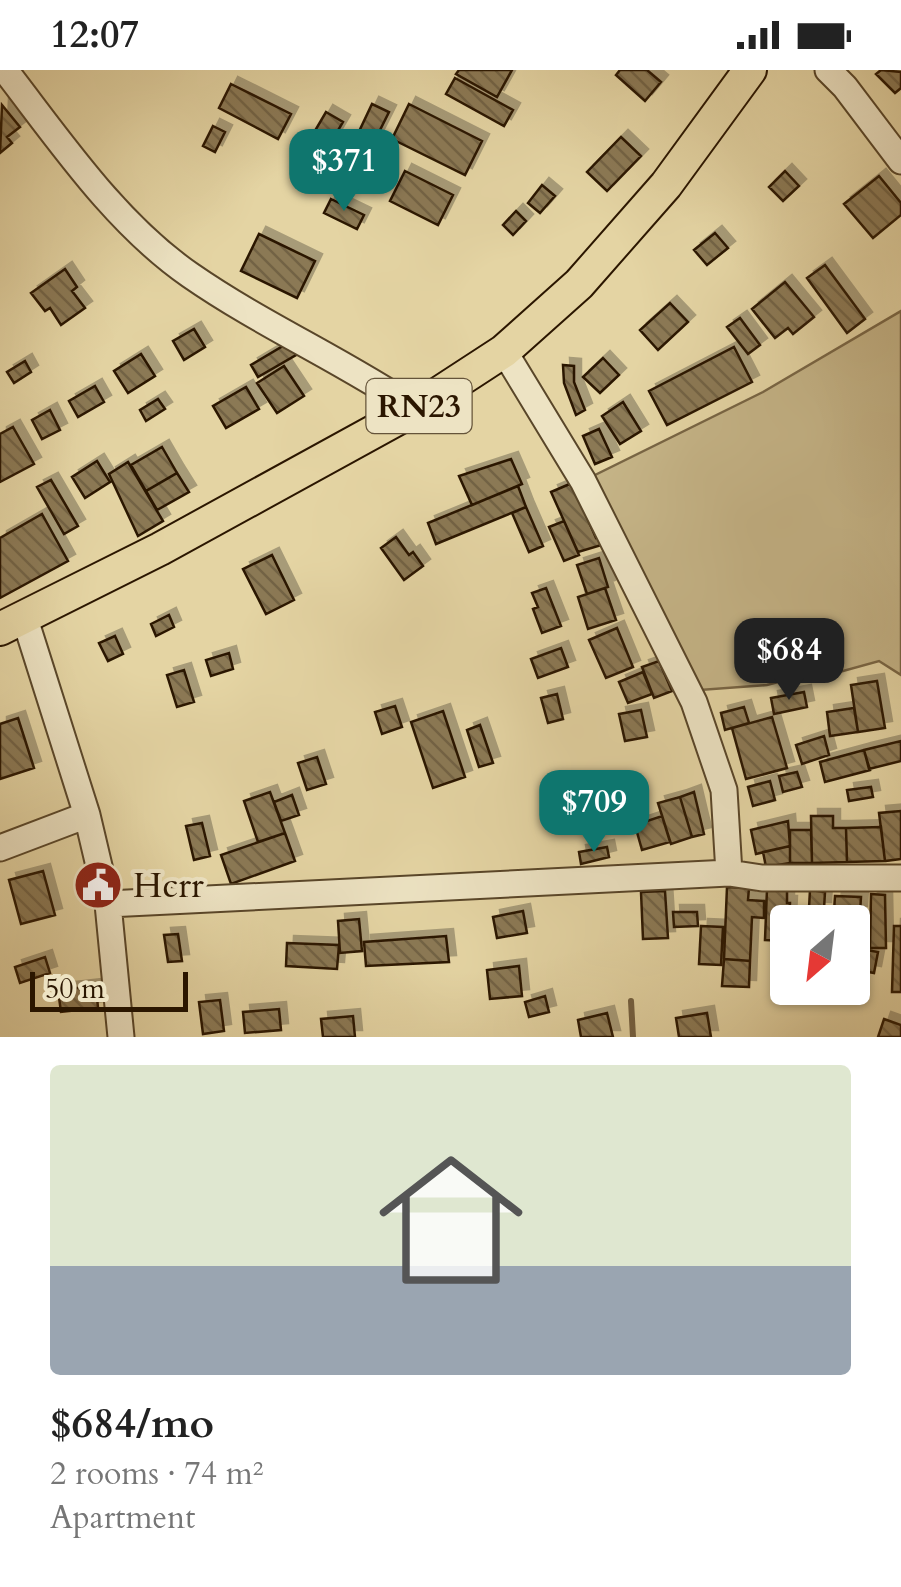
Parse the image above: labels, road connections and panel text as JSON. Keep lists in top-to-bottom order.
{
  "streets": {
    "main road": ["RN23"]
  },
  "places": {
    "public building": ["Hcrr"]
  },
  "scale_bar": "50 m",
  "north": "bottom left",
  "page": {
    "status": "12:07",
    "price": ["$371", "$684", "$709"],
    "scale": "50 m",
    "list": [
      {
        "name": "$684/mo",
        "note": "2 rooms · 74 m² · Apartment"
      }
    ]
  }
}
